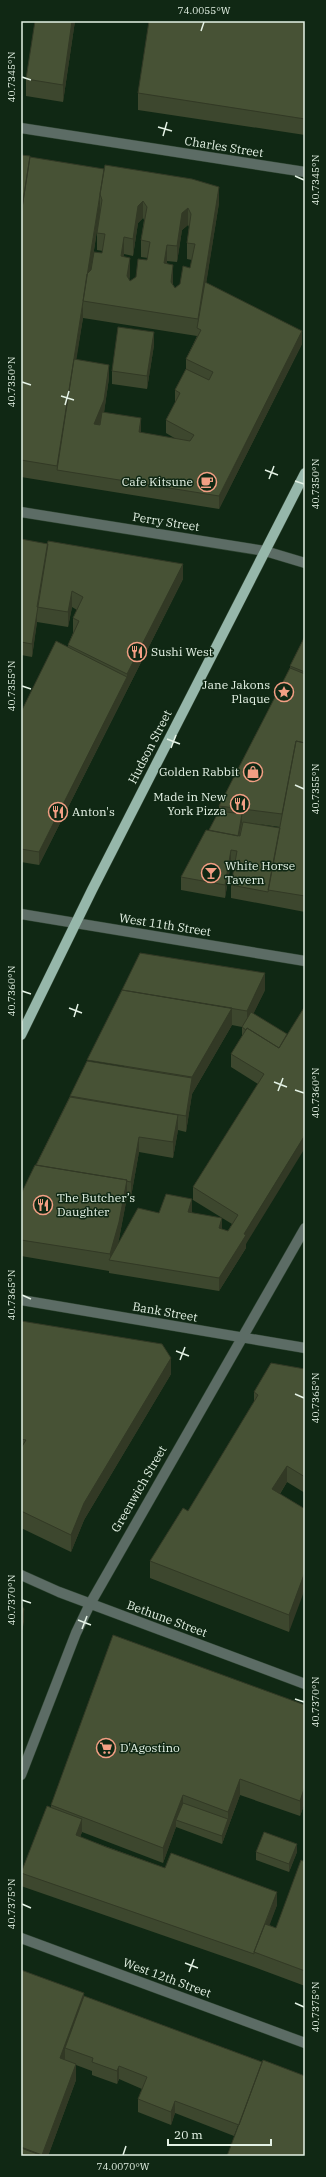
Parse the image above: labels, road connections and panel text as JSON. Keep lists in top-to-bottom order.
{
  "streets": {
    "main road": ["Hudson Street"],
    "street": [
      "Charles Street",
      "Perry Street",
      "West 11th Street",
      "Bank Street",
      "Greenwich Street",
      "Bethune Street",
      "West 12th Street"
    ]
  },
  "crossings": [
    ["Perry Street", "Hudson Street"],
    ["Hudson Street", "West 11th Street"],
    ["Bank Street", "Greenwich Street"],
    ["Greenwich Street", "Bethune Street"]
  ],
  "places": {
    "cafe": ["Cafe Kitsune"],
    "restaurant": [
      "Sushi West",
      "Made in New York Pizza",
      "Anton's",
      "The Butcher’s Daughter"
    ],
    "place": ["Jane Jakons Plaque"],
    "shop": ["Golden Rabbit"],
    "bar": ["White Horse Tavern"],
    "supermarket": ["D'Agostino"]
  },
  "scale_bar": "20 m",
  "coordinates": [
    "74.0055°W",
    "40.7345°N",
    "40.7350°N",
    "40.7355°N",
    "40.7360°N",
    "40.7365°N",
    "40.7370°N",
    "40.7375°N",
    "74.0070°W"
  ]
}
